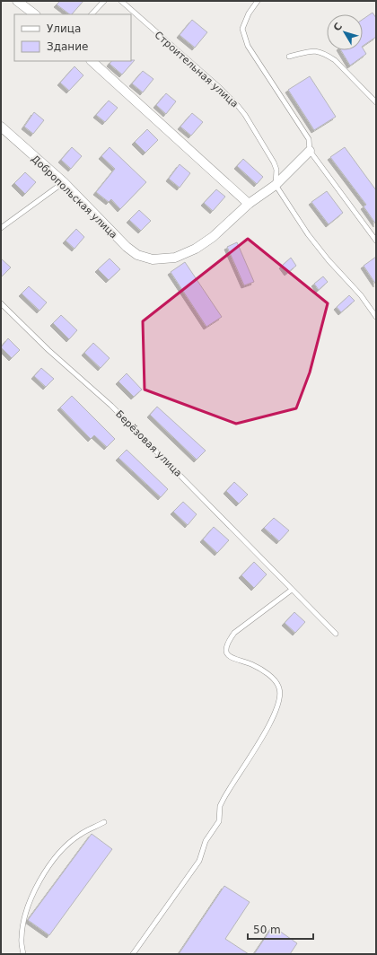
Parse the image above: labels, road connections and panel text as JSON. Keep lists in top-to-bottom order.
{
  "streets": {
    "street": ["Добропольская улица"],
    "lane": ["Строительная улица", "Берёзовая улица"]
  },
  "legend": ["Улица", "Здание"],
  "scale_bar": "50 m",
  "north": "top left"
}
